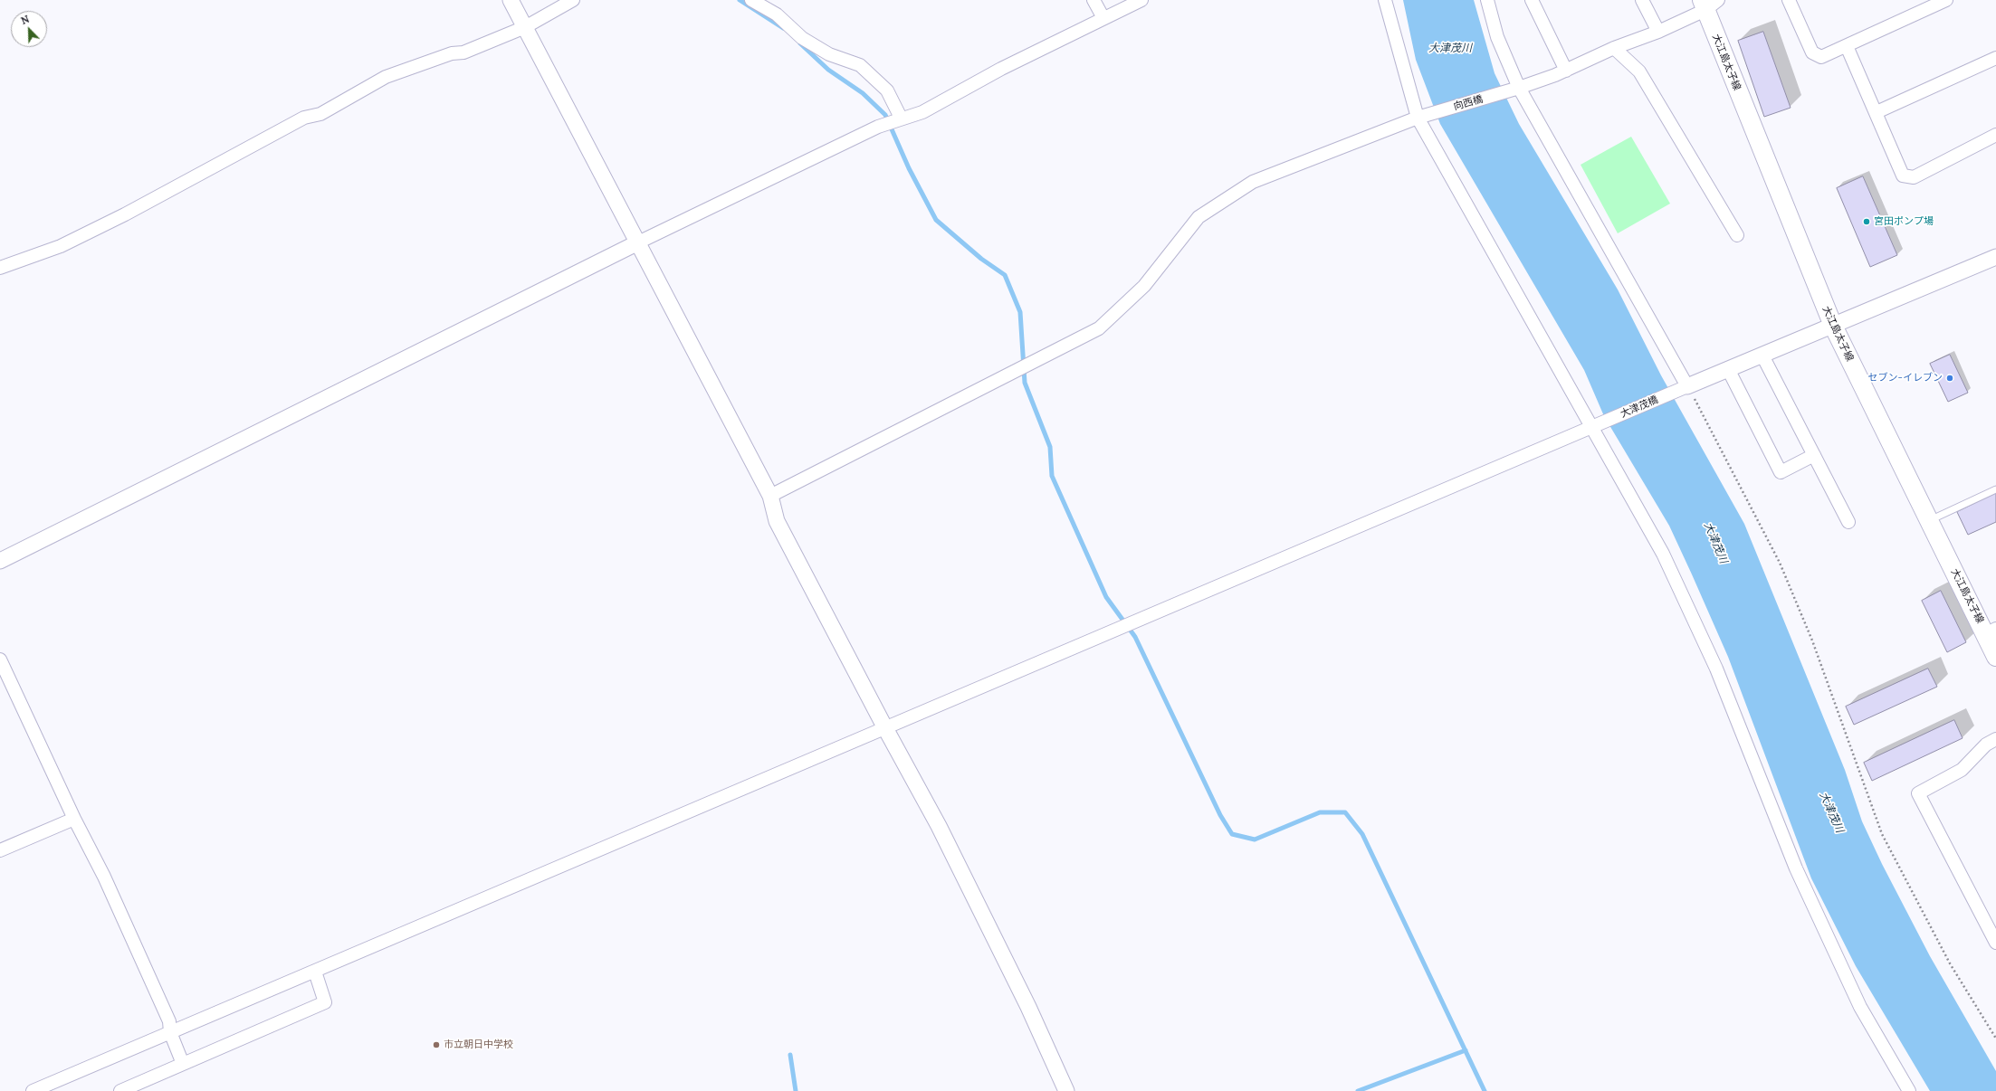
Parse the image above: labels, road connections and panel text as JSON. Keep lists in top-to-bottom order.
{
  "streets": {
    "main road": ["大江島太子線"],
    "street": ["向西橋", "大津茂橋"]
  },
  "crossings": [
    ["大江島太子線", "向西橋"]
  ],
  "water": ["大津茂川"],
  "places": ["宮田ポンプ場", "セブン-イレブン", "市立朝日中学校"],
  "north": "top left"
}
